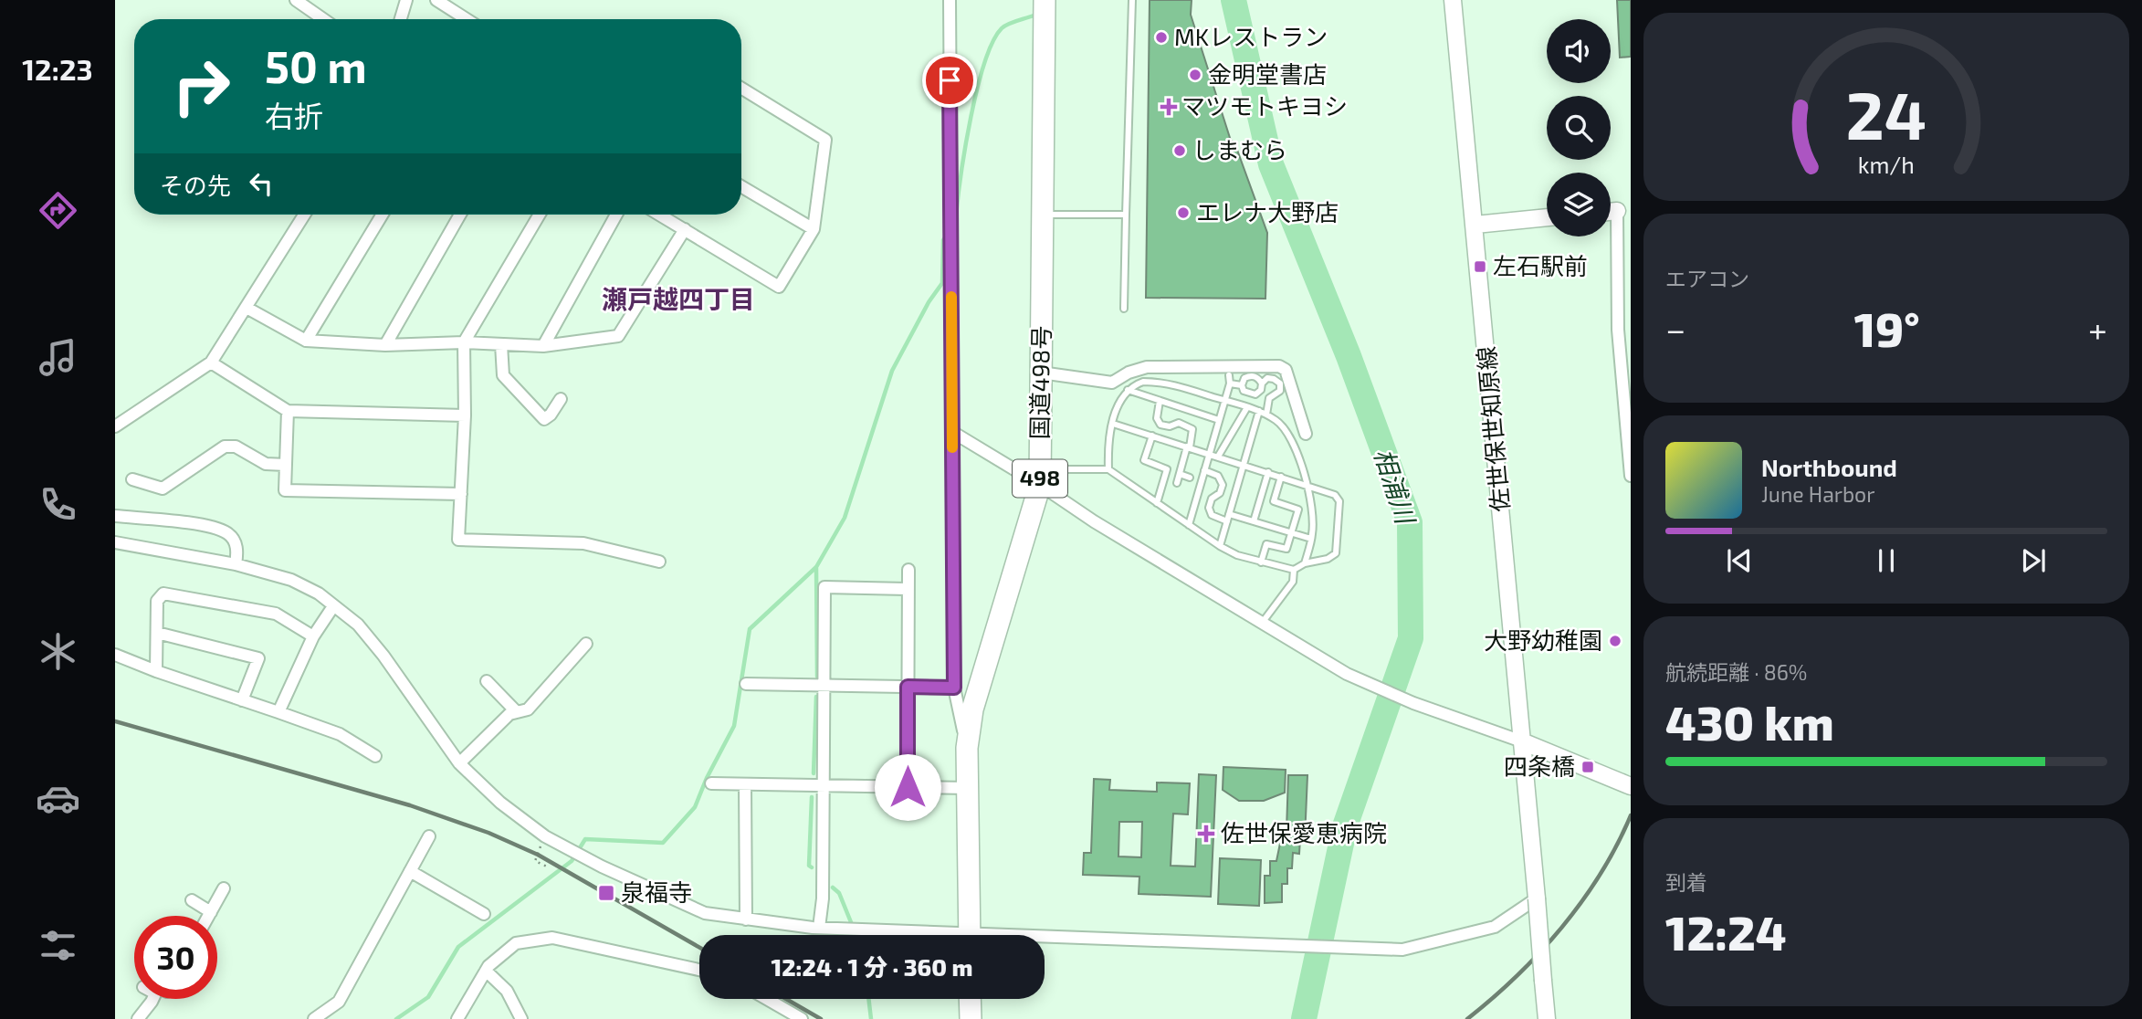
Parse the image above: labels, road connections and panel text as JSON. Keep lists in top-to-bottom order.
{
  "streets": {
    "highway": ["国道498号", "498"],
    "main road": ["佐世保世知原線"]
  },
  "districts": ["瀬戸越四丁目"],
  "water": ["相浦川"],
  "places": {
    "other": [
      "MKレストラン",
      "金明堂書店",
      "しまむら",
      "エレナ大野店",
      "大野幼稚園"
    ],
    "health": ["マツモトキヨシ", "佐世保愛恵病院"],
    "transit": ["左石駅前", "四条橋", "泉福寺"]
  },
  "page": {
    "tabs": "12:23",
    "turn": ["50 m", "右折"],
    "then": "その先",
    "tile": [
      "エアコン",
      ["航続距離 · 86%", "430 km"],
      ["到着", "12:24"]
    ],
    "heat": ["−", "19°", "+"],
    "song": ["Northbound", "June Harbor"],
    "limit": "30",
    "trip": "12:24 · 1 分 · 360 m",
    "gauge": ["24", "km/h"]
  }
}
